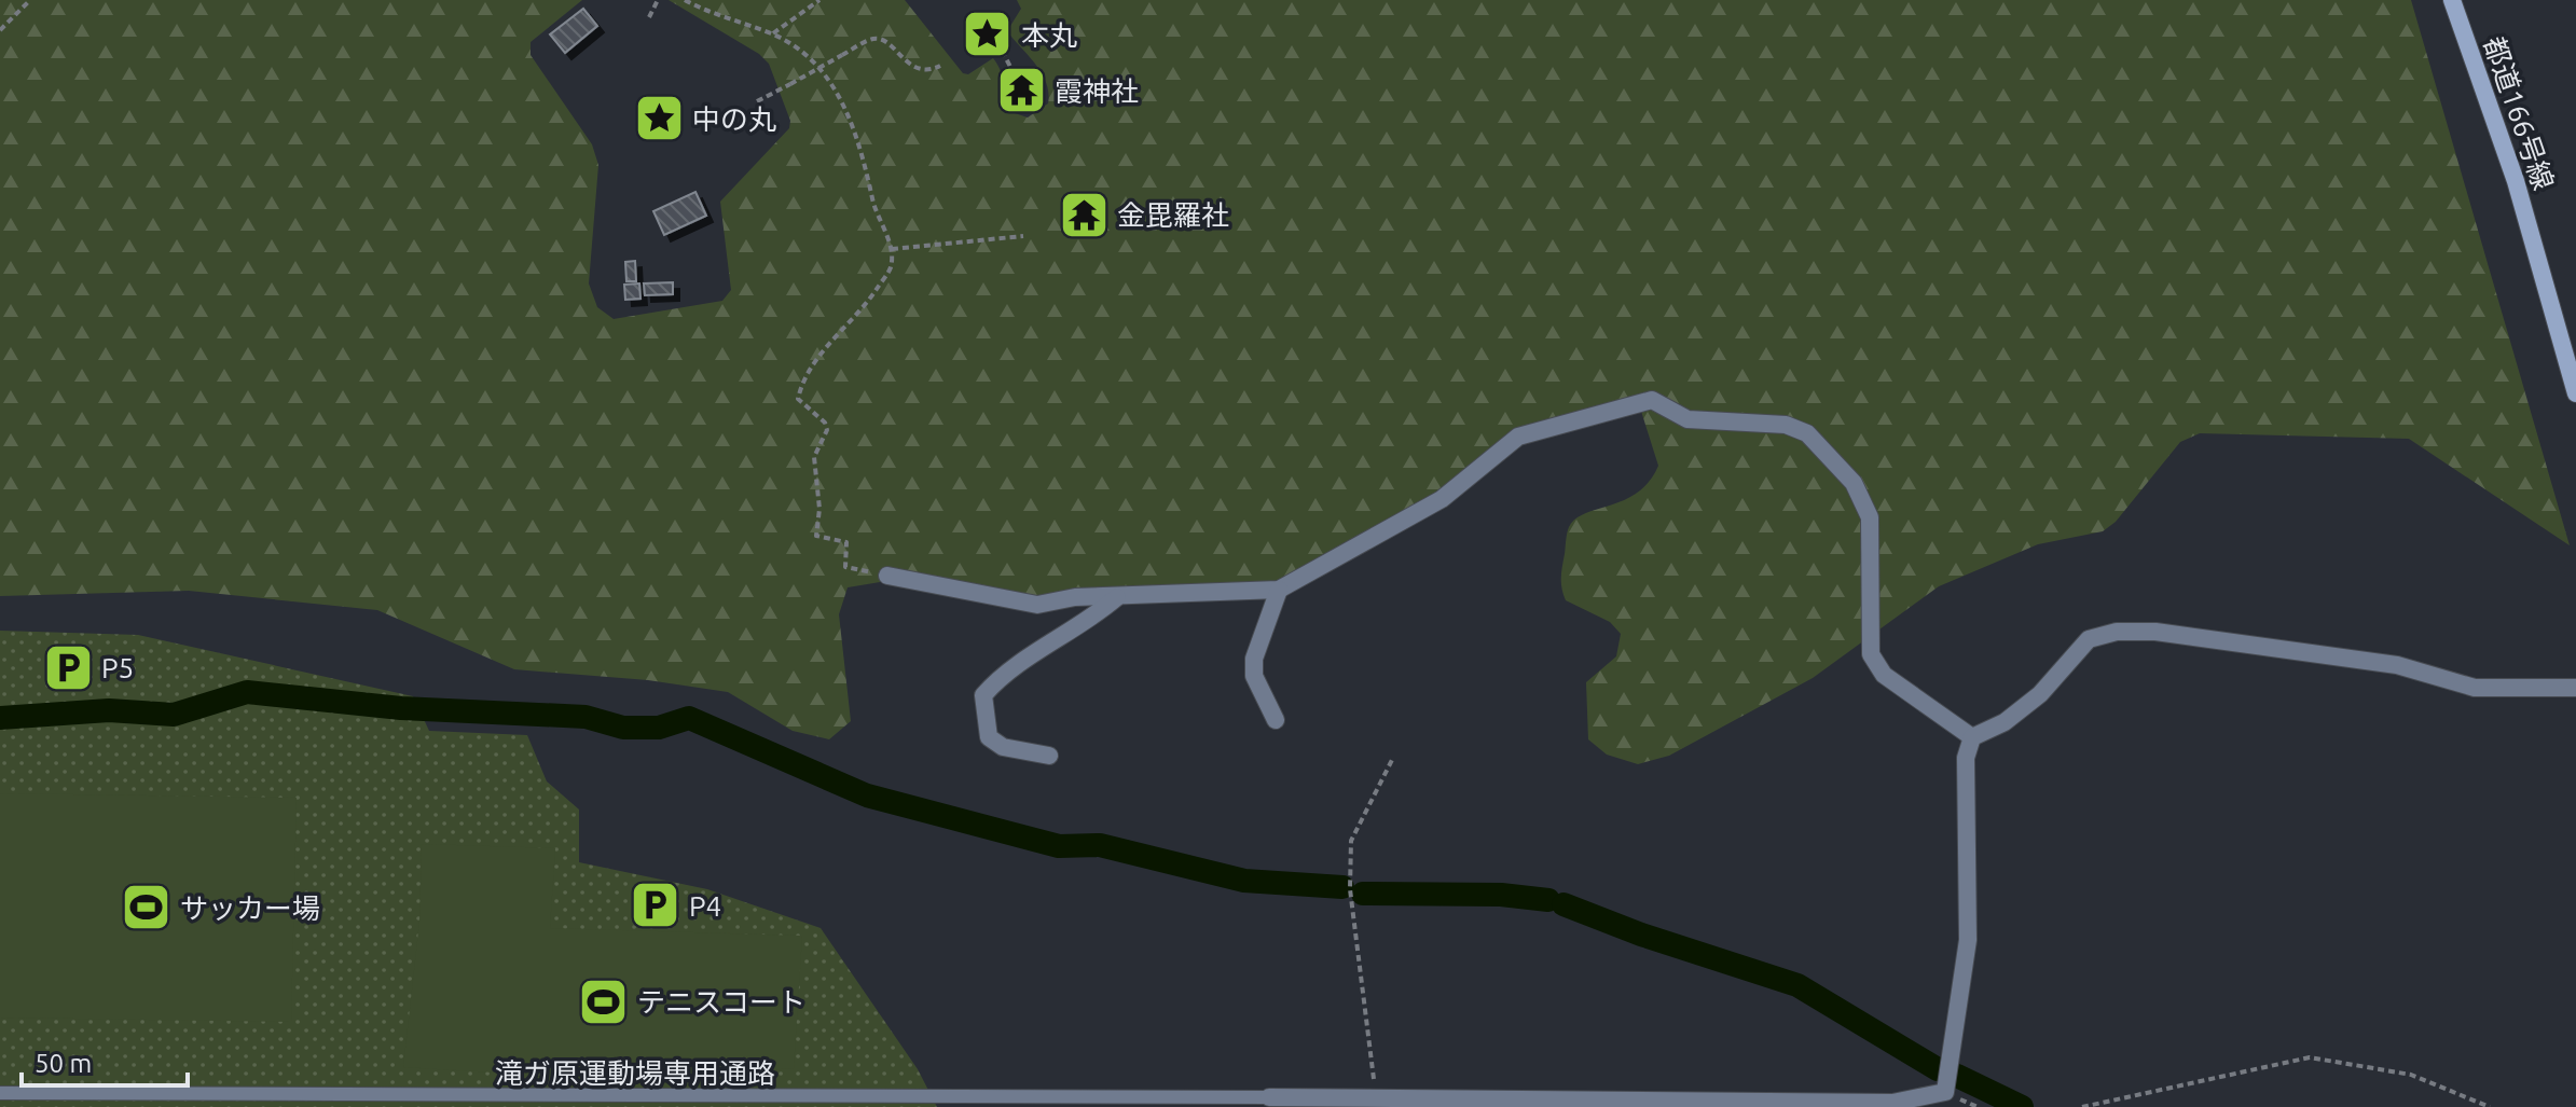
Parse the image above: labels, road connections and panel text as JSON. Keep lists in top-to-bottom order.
{
  "streets": {
    "main road": ["都道166号線"],
    "lane": ["滝ガ原運動場専用通路"]
  },
  "places": {
    "place": ["本丸", "中の丸"],
    "temple": ["霞神社", "金毘羅社"],
    "parking": ["P5", "P4"],
    "sports": ["サッカー場", "テニスコート"]
  },
  "scale_bar": "50 m"
}
